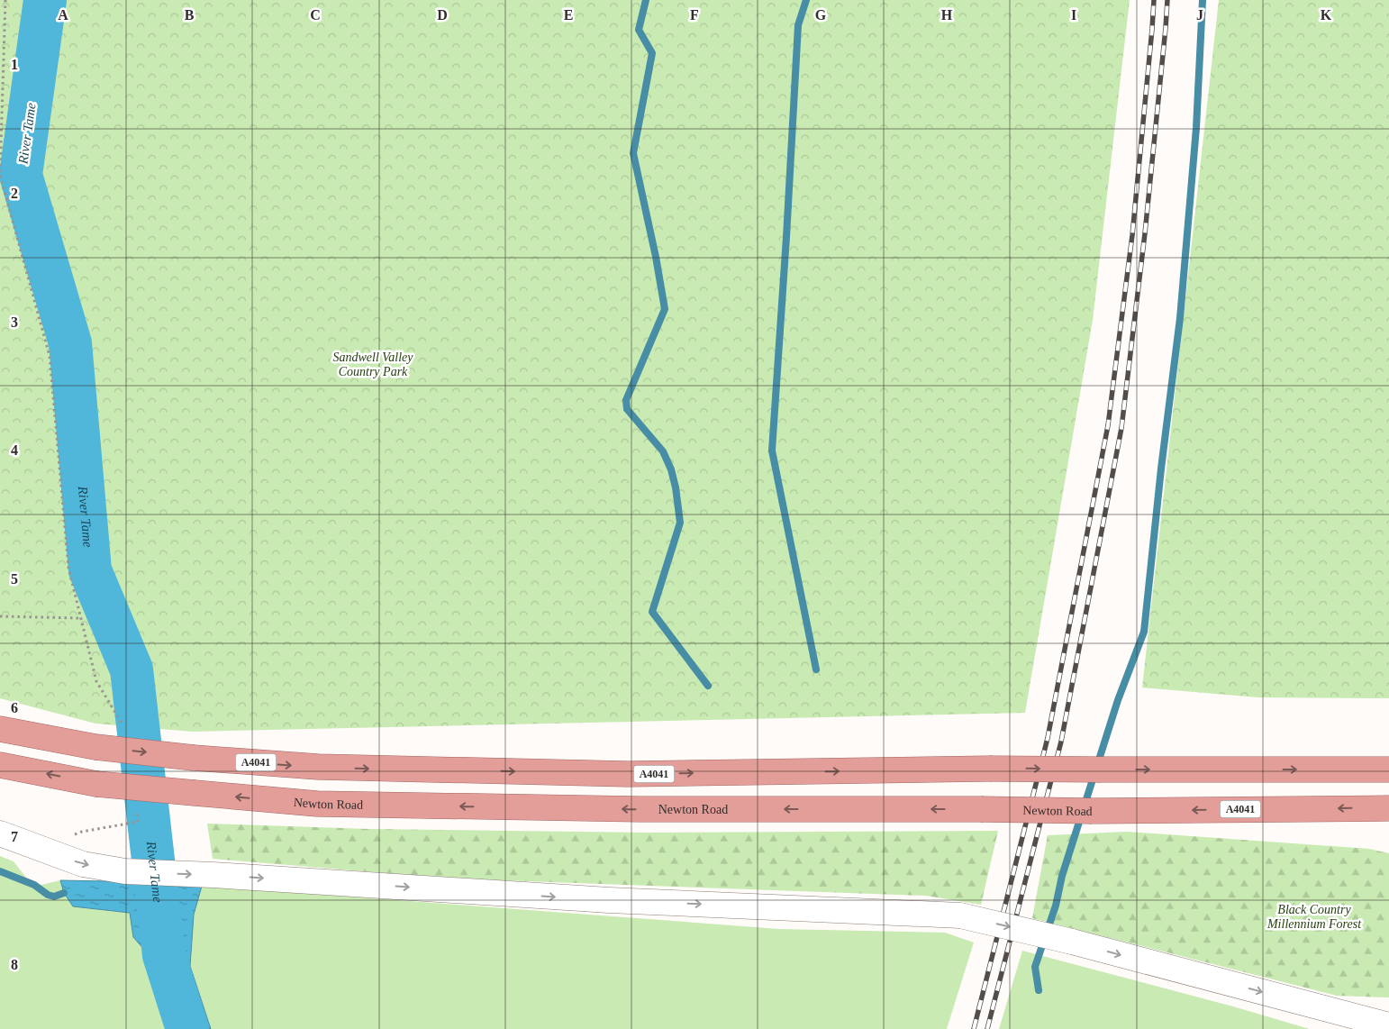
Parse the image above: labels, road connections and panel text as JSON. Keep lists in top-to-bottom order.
{
  "streets": {
    "highway": ["A4041", "Newton Road"]
  },
  "water": ["River Tame"],
  "parks": ["Sandwell Valley Country Park", "Black Country Millennium Forest"],
  "grid": {
    "columns": [
      "A",
      "B",
      "C",
      "D",
      "E",
      "F",
      "G",
      "H",
      "I",
      "J",
      "K"
    ],
    "rows": [
      "1",
      "2",
      "3",
      "4",
      "5",
      "6",
      "7",
      "8"
    ]
  }
}
